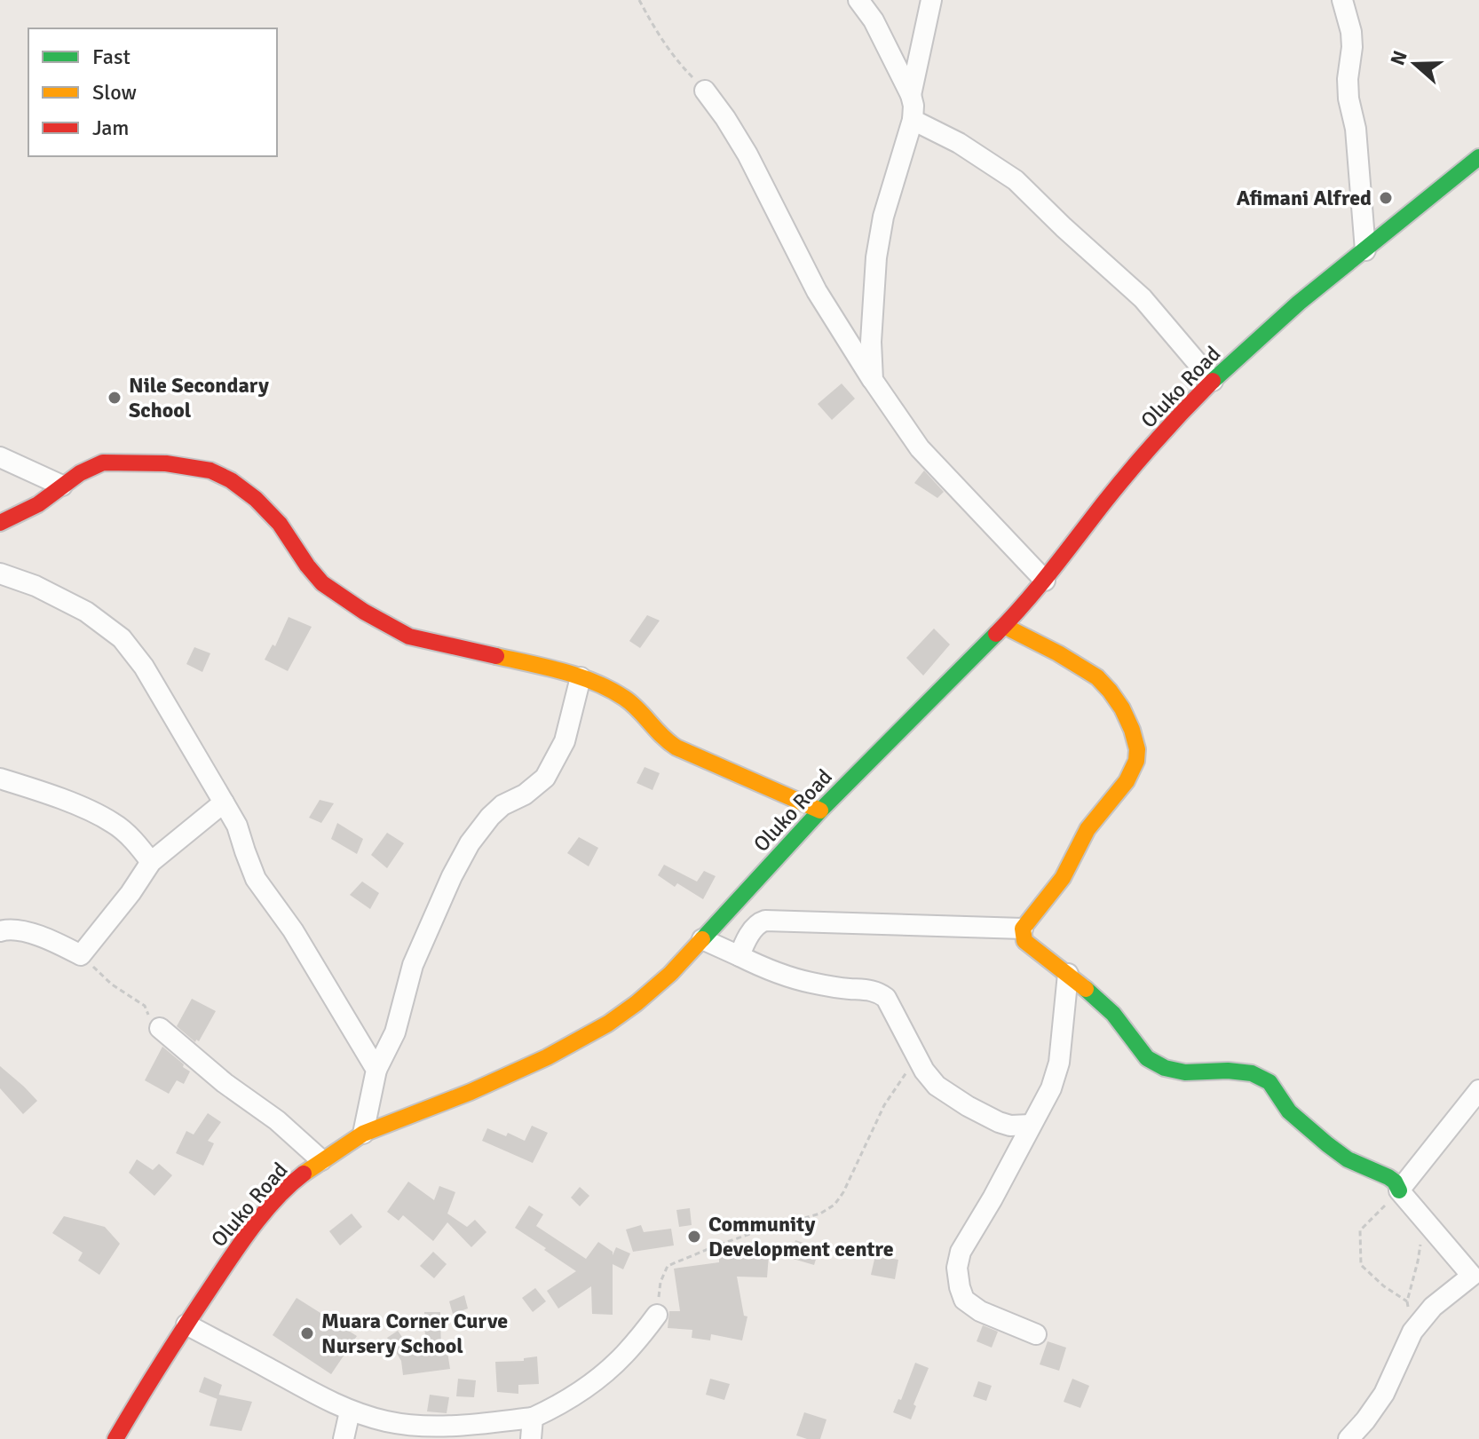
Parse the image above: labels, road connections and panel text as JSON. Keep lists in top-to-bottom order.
{
  "streets": {
    "main road": ["Oluko Road"]
  },
  "places": [
    "Afimani Alfred",
    "Nile Secondary School",
    "Community Development centre",
    "Muara Corner Curve Nursery School"
  ],
  "legend": ["Fast", "Slow", "Jam"],
  "north": "left"
}
